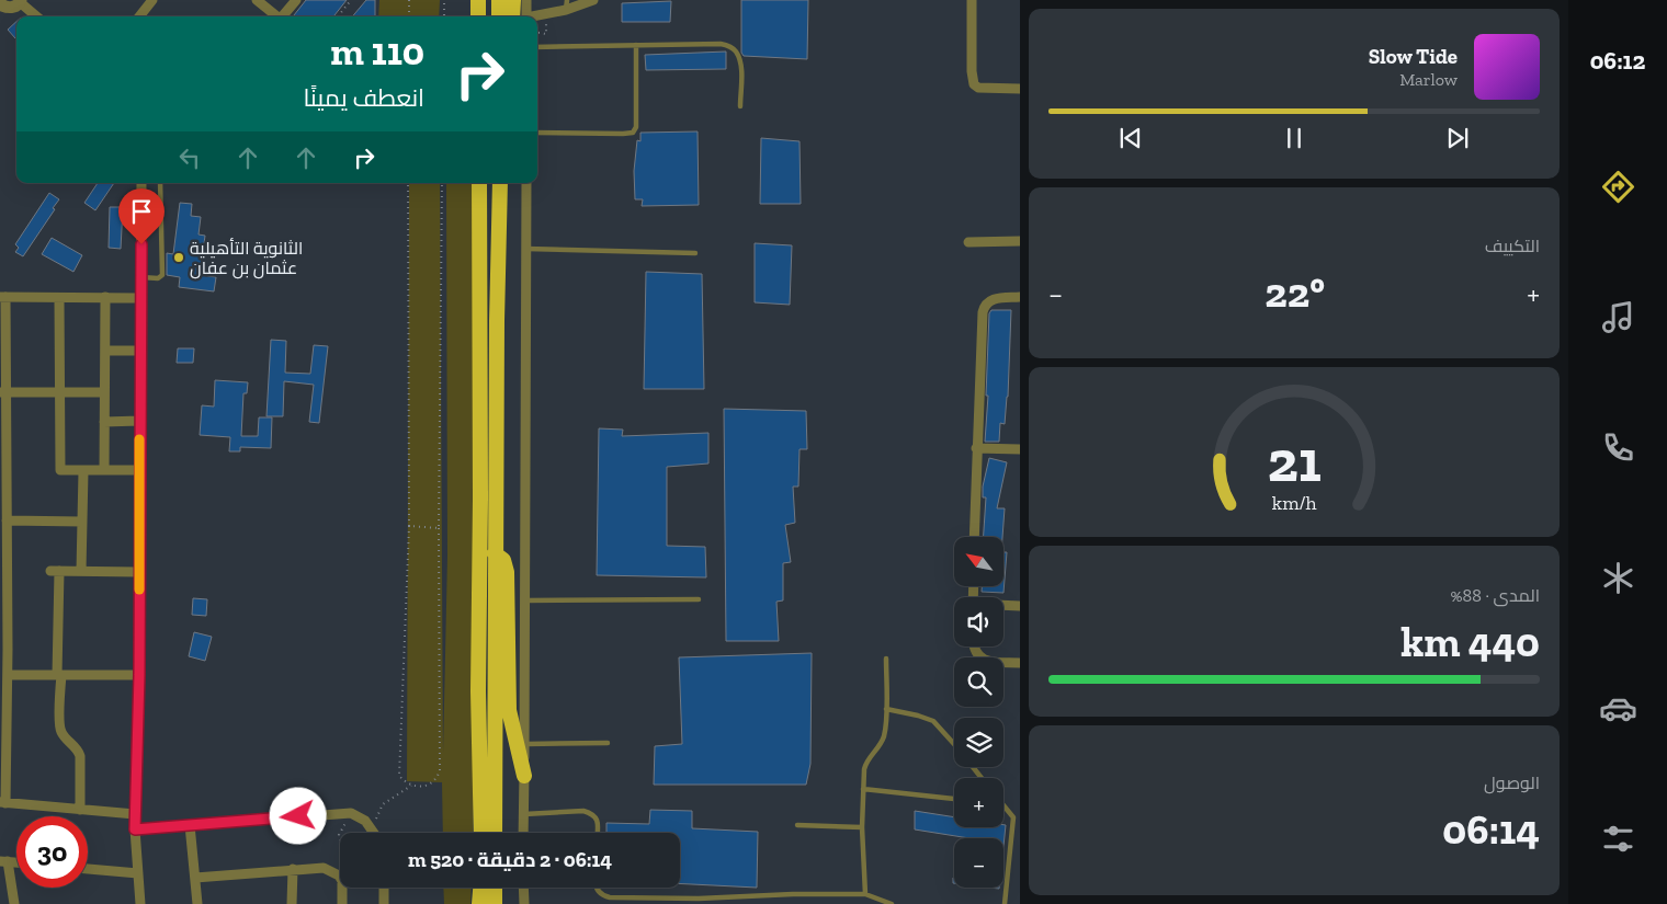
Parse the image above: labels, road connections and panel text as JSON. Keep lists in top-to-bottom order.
{
  "places": ["الثانوية التأهيلية عثمان بن عفان"],
  "north": "top left",
  "page": {
    "tabs": "06:12",
    "turn": ["110 m", "انعطف يمينًا"],
    "song": ["Slow Tide", "Marlow"],
    "tile": [
      "التكييف",
      ["المدى · 88%", "440 km"],
      ["الوصول", "06:14"]
    ],
    "heat": ["−", "22°", "+"],
    "map_buttons": ["+", "−"],
    "limit": "30",
    "trip": "06:14 · 2 دقيقة · 520 m",
    "gauge": ["21", "km/h"]
  }
}
